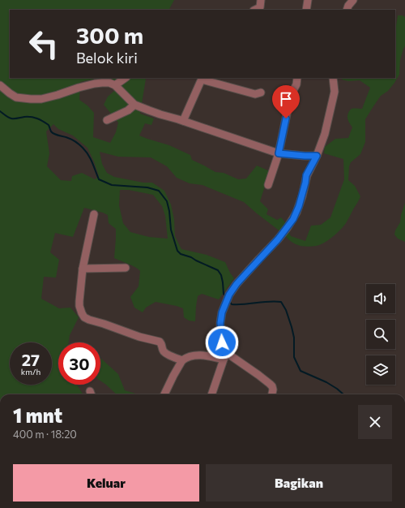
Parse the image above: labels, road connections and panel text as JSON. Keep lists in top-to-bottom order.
{
  "page": {
    "turn": ["300 m", "Belok kiri"],
    "speed": "27 km/h",
    "limit": "30",
    "heading": ["1 mnt", "400 m · 18:20"],
    "buttons": ["Keluar", "Bagikan"]
  }
}
